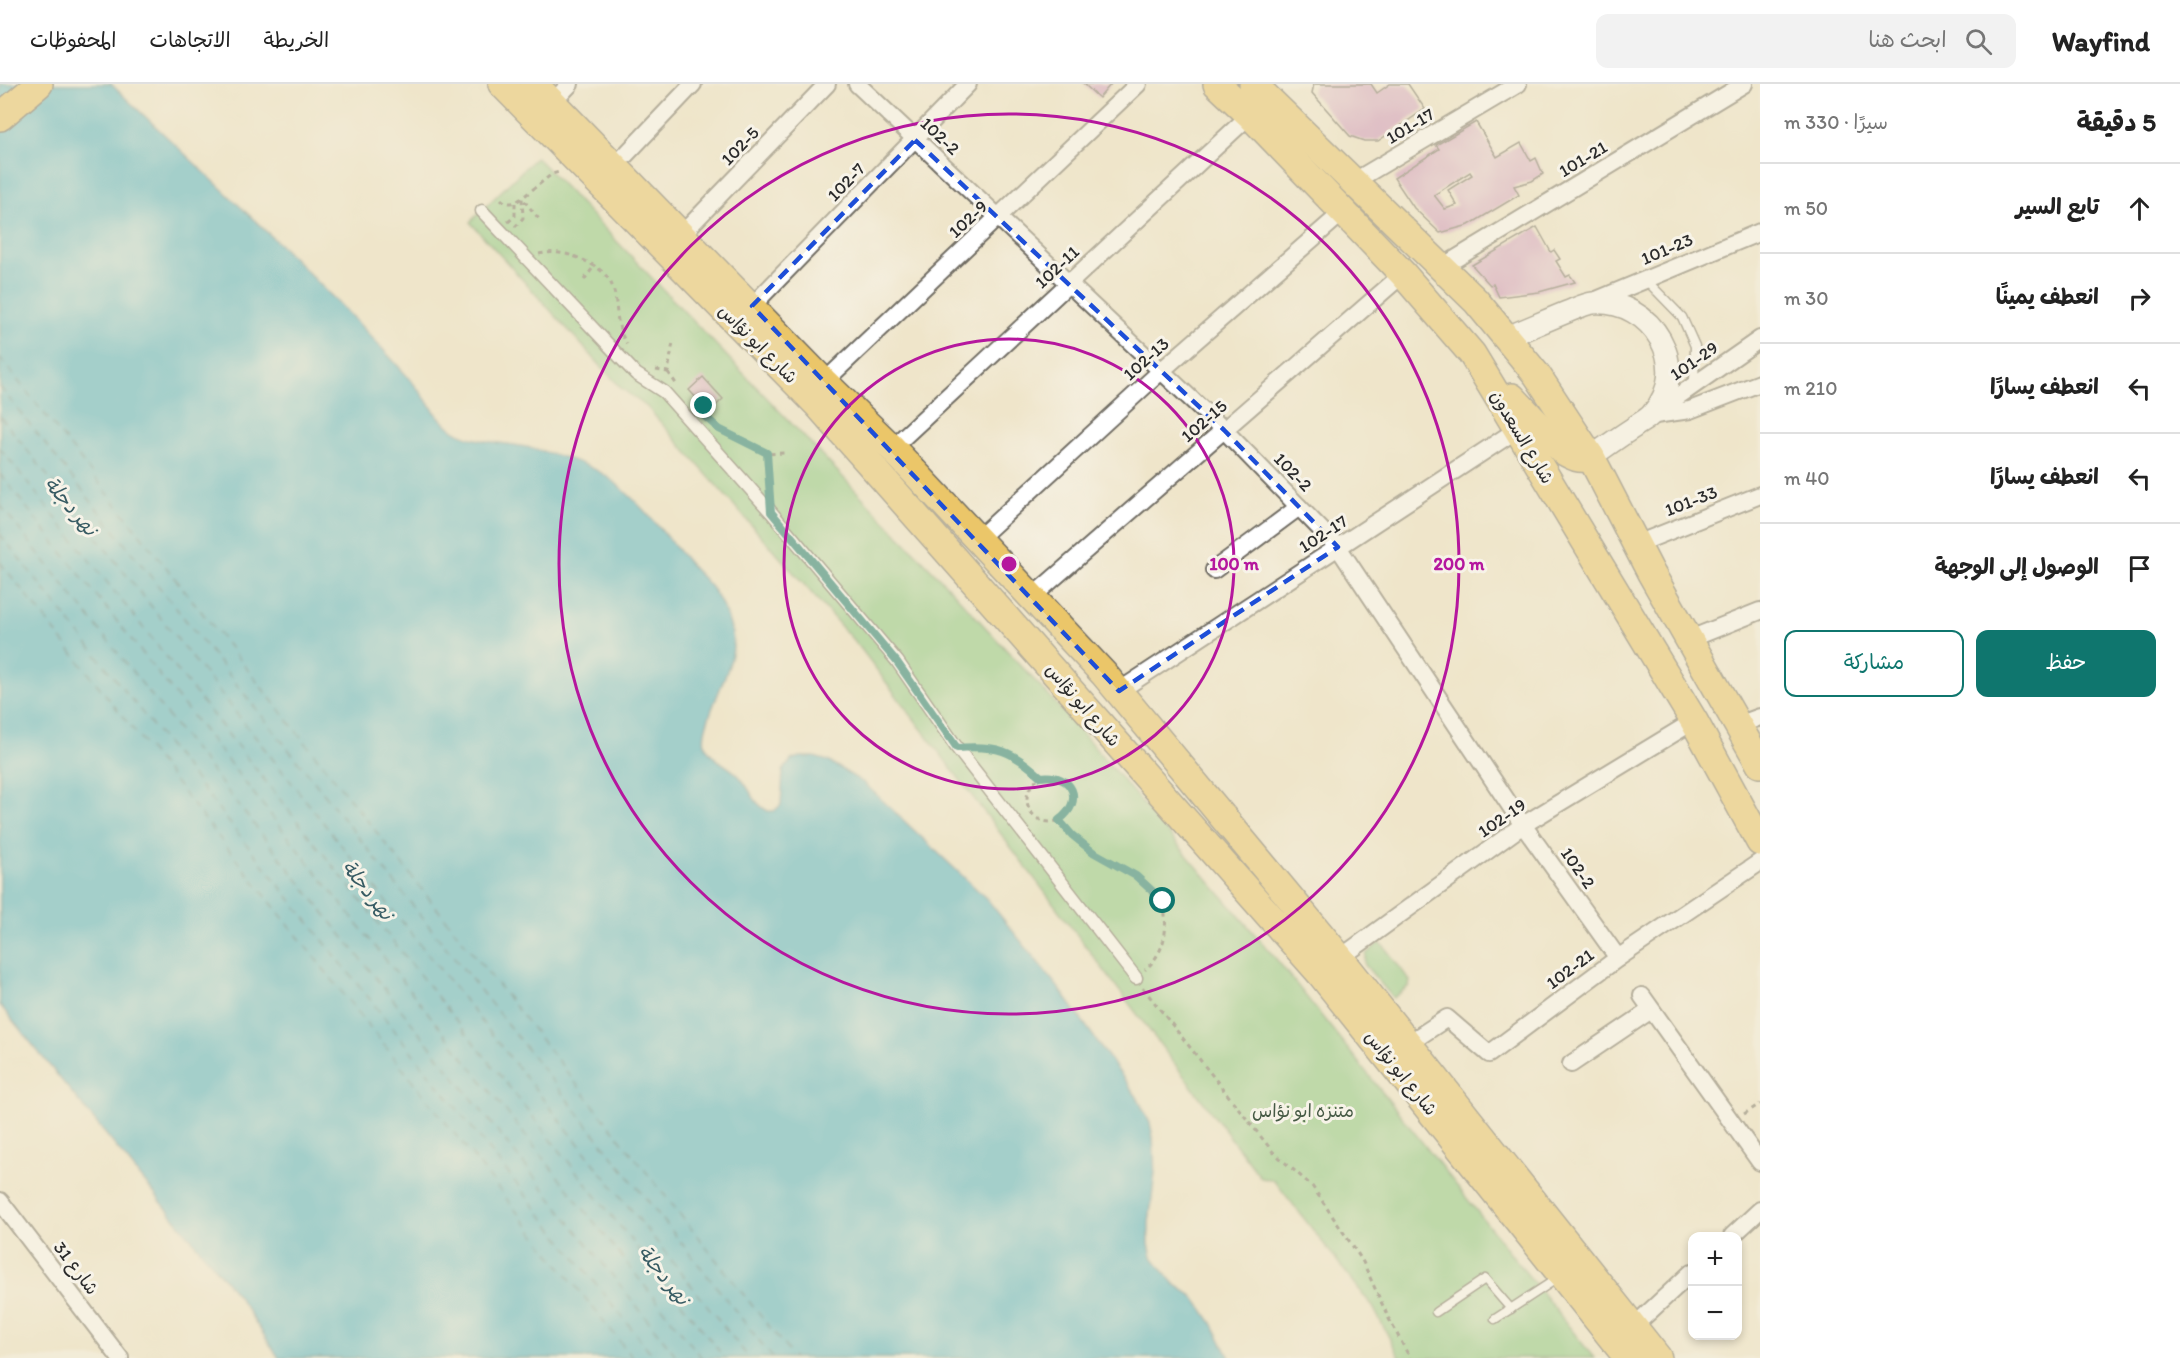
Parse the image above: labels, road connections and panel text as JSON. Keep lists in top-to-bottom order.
{
  "streets": {
    "main road": ["شارع ابو نؤاس", "شارع السعدون"],
    "street": [
      "101-17",
      "102-2",
      "102-5",
      "101-21",
      "102-7",
      "102-9",
      "101-23",
      "102-11",
      "102-13",
      "101-29",
      "102-15",
      "101-33",
      "102-17",
      "102-19",
      "102-21",
      "شارع 31"
    ]
  },
  "crossings": [
    ["102-2", "102-7"],
    ["102-2", "102-9"],
    ["102-2", "102-11"],
    ["102-2", "102-13"],
    ["102-2", "102-15"],
    ["102-2", "102-17"],
    ["102-2", "102-19"],
    ["102-2", "102-21"],
    ["102-5", "شارع ابو نؤاس"],
    ["102-7", "شارع ابو نؤاس"],
    ["102-9", "شارع ابو نؤاس"],
    ["102-11", "شارع ابو نؤاس"],
    ["102-11", "شارع السعدون"],
    ["شارع ابو نؤاس", "102-13"],
    ["شارع ابو نؤاس", "102-15"],
    ["شارع ابو نؤاس", "102-17"],
    ["شارع ابو نؤاس", "102-19"],
    ["شارع ابو نؤاس", "102-21"],
    ["102-13", "شارع السعدون"],
    ["102-15", "شارع السعدون"],
    ["شارع السعدون", "102-17"],
    ["شارع السعدون", "102-19"]
  ],
  "water": ["نهر دجلة"],
  "parks": ["متنزه ابو نؤاس"],
  "page": {
    "header": "Wayfind",
    "search": "ابحث هنا",
    "nav": ["الخريطة", "الاتجاهات", "المحفوظات"],
    "heading": ["5 دقيقة", "سيرًا · 330 m"],
    "list": [
      ["تابع السير", "50 m"],
      ["انعطف يمينًا", "30 m"],
      ["انعطف يسارًا", "210 m"],
      ["انعطف يسارًا", "40 m"],
      "الوصول إلى الوجهة"
    ],
    "buttons": ["حفظ", "مشاركة"],
    "map_buttons": ["+", "−"]
  },
  "rings": ["100 m", "200 m"]
}
